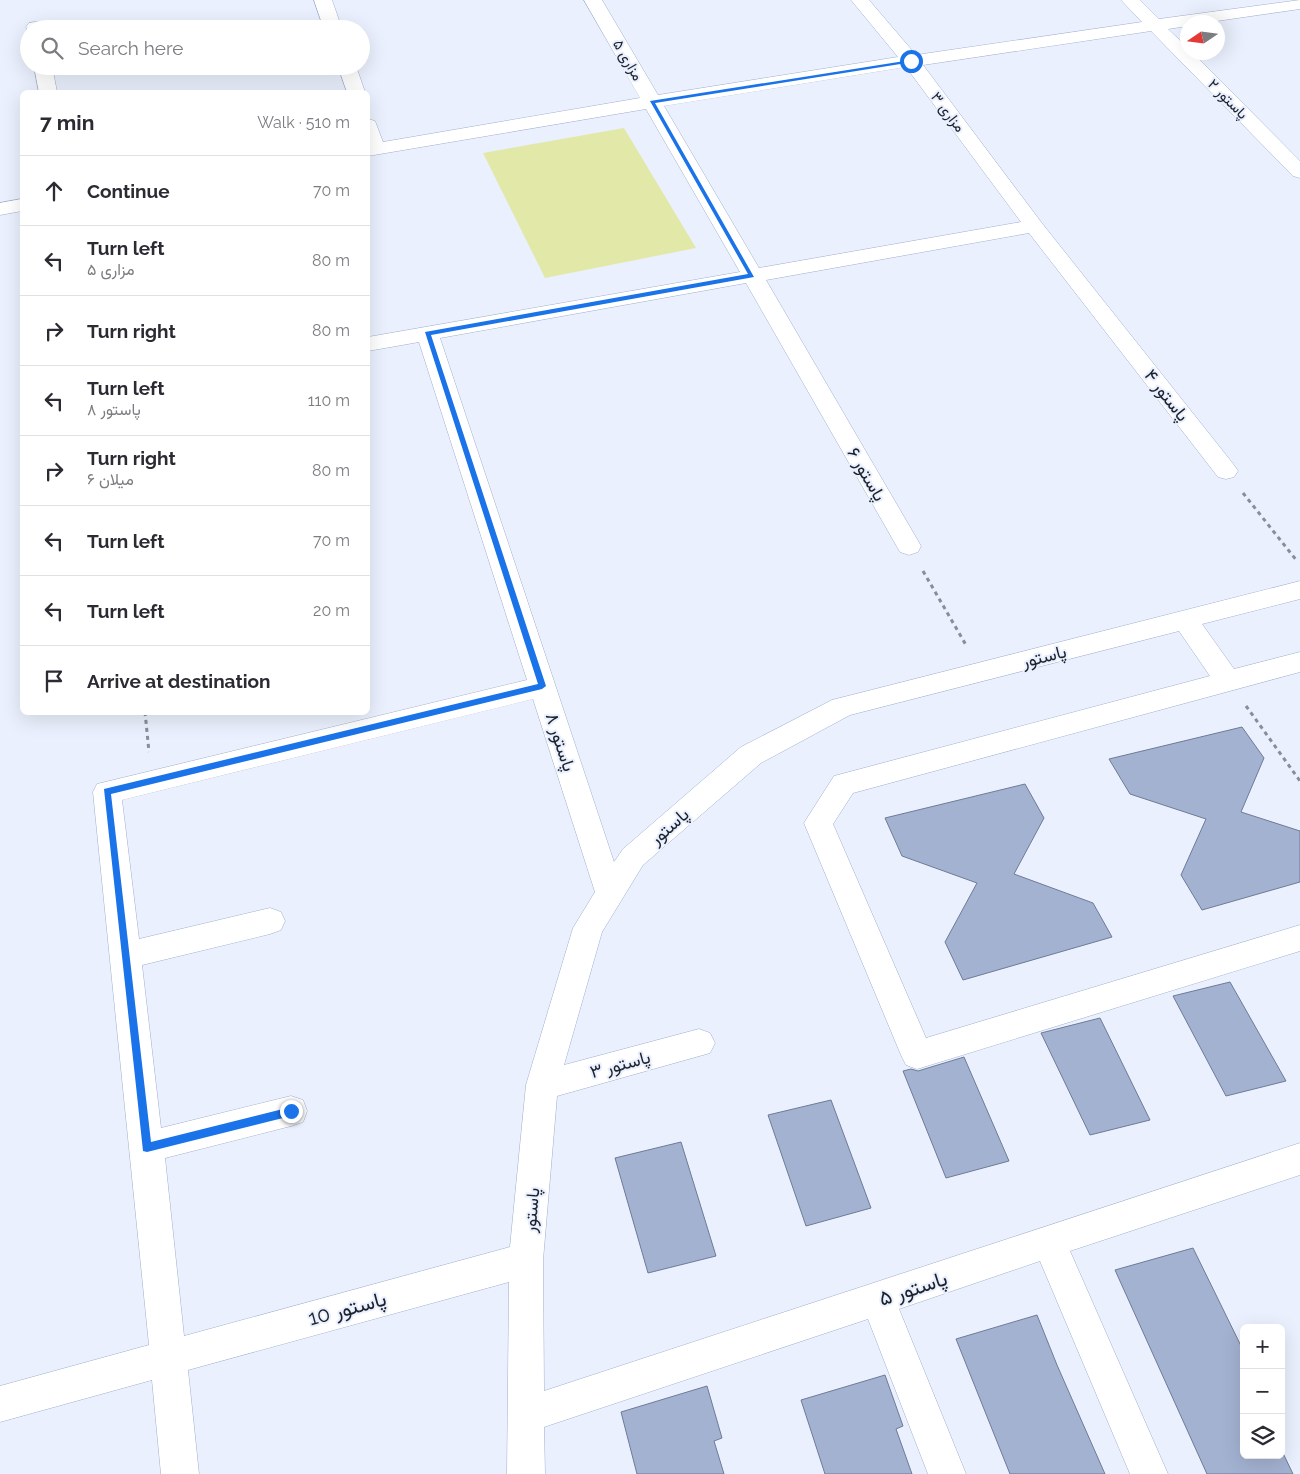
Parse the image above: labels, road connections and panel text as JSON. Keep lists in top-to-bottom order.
{
  "streets": {
    "street": [
      "مزاری ۵",
      "پاستور ۲",
      "مزاری ۳",
      "پاستور ۴",
      "پاستور ۶",
      "پاستور",
      "پاستور ۸",
      "پاستور ۳",
      "پاستور ۵",
      "پاستور 10"
    ]
  },
  "crossings": [
    ["مزاری ۵", "پاستور ۶"],
    ["مزاری ۳", "پاستور ۴"],
    ["پاستور", "پاستور ۸"],
    ["پاستور", "پاستور ۳"],
    ["پاستور", "پاستور ۵"],
    ["پاستور", "پاستور 10"]
  ],
  "north": "left",
  "page": {
    "search": "Search here",
    "heading": ["7 min", "Walk · 510 m"],
    "list": [
      ["Continue", "70 m"],
      ["Turn left", "مزاری ۵", "80 m"],
      ["Turn right", "80 m"],
      ["Turn left", "پاستور ۸", "110 m"],
      ["Turn right", "میلان ۶", "80 m"],
      ["Turn left", "70 m"],
      ["Turn left", "20 m"],
      "Arrive at destination"
    ],
    "map_buttons": ["+", "−"]
  }
}
